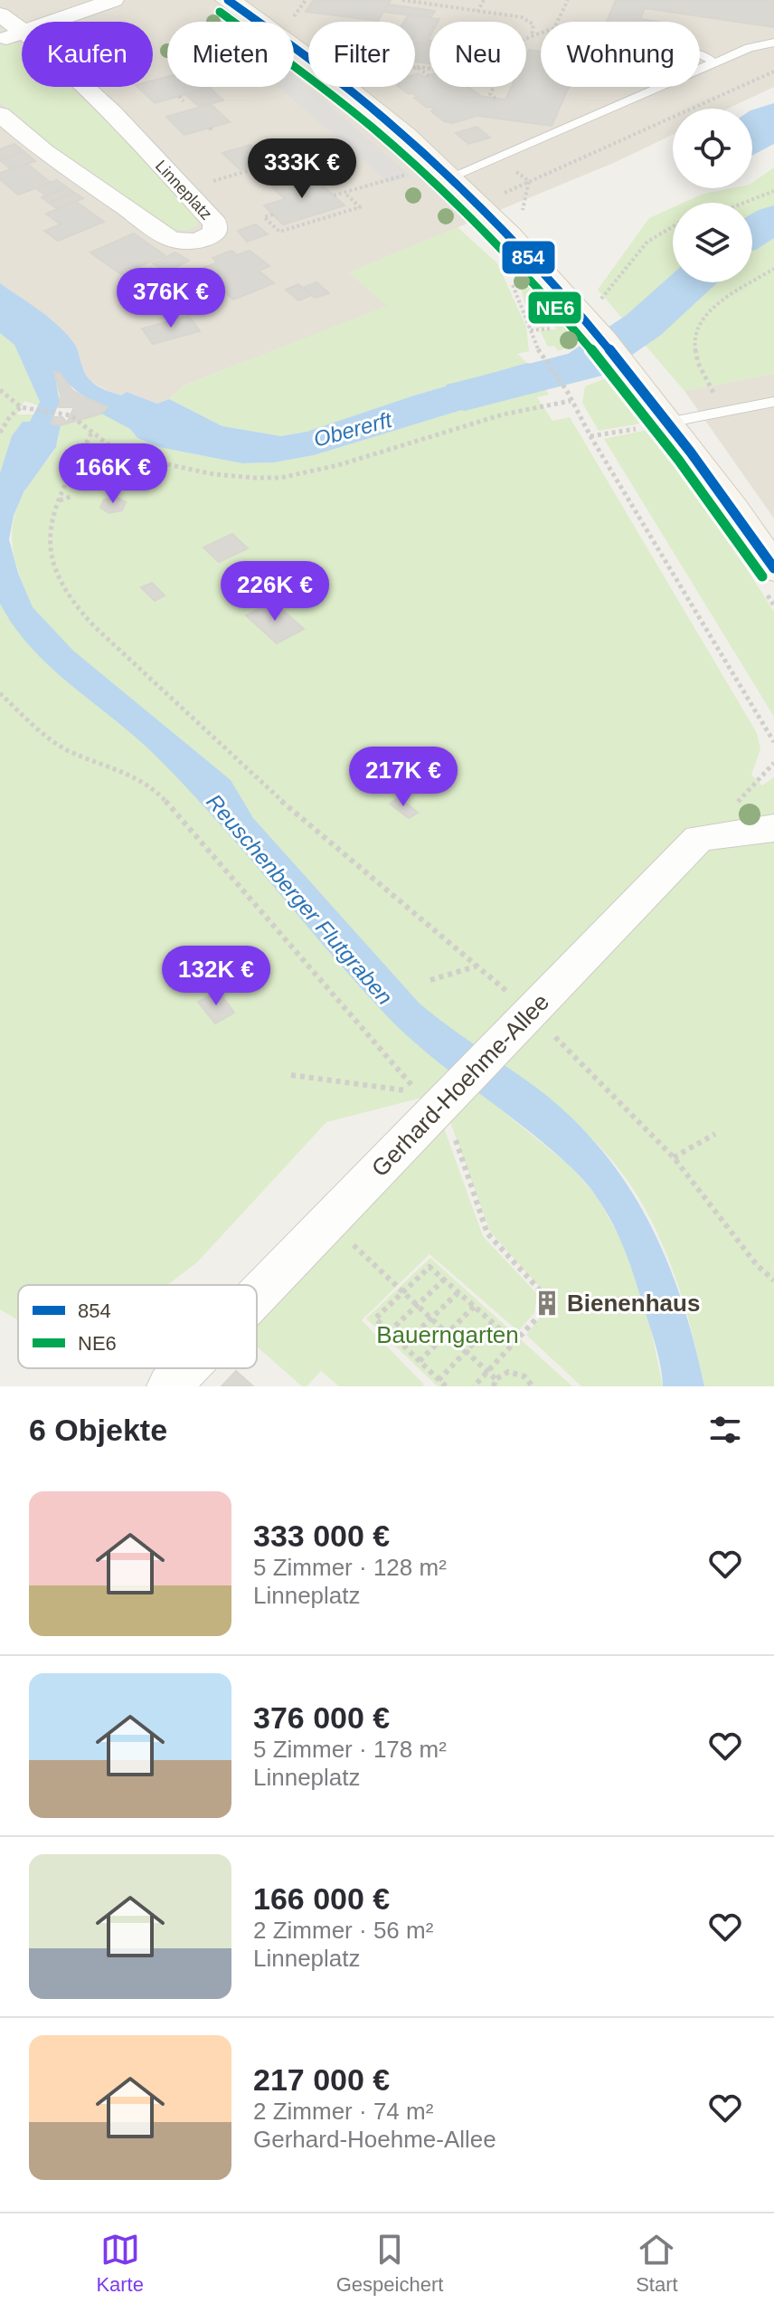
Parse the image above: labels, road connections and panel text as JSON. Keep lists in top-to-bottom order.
{
  "streets": {
    "street": ["Linneplatz", "Gerhard-Hoehme-Allee"]
  },
  "water": ["Obererft", "Reuschenberger Flutgraben"],
  "parks": ["Bauerngarten"],
  "places": {
    "building": ["Bienenhaus"]
  },
  "lines": ["transit line 854", "transit line NE6"],
  "legend": ["854", "NE6"],
  "page": {
    "chip": [
      "Kaufen",
      "Mieten",
      "Filter",
      "Neu",
      "Wohnung"
    ],
    "price": [
      "333K €",
      "376K €",
      "166K €",
      "226K €",
      "217K €",
      "132K €"
    ],
    "heading": "6 Objekte",
    "list": [
      {
        "name": "333 000 €",
        "note": "5 Zimmer · 128 m² · Linneplatz"
      },
      {
        "name": "376 000 €",
        "note": "5 Zimmer · 178 m² · Linneplatz"
      },
      {
        "name": "166 000 €",
        "note": "2 Zimmer · 56 m² · Linneplatz"
      },
      {
        "name": "217 000 €",
        "note": "2 Zimmer · 74 m² · Gerhard-Hoehme-Allee"
      }
    ],
    "tabs": ["Karte", "Gespeichert", "Start"]
  }
}
